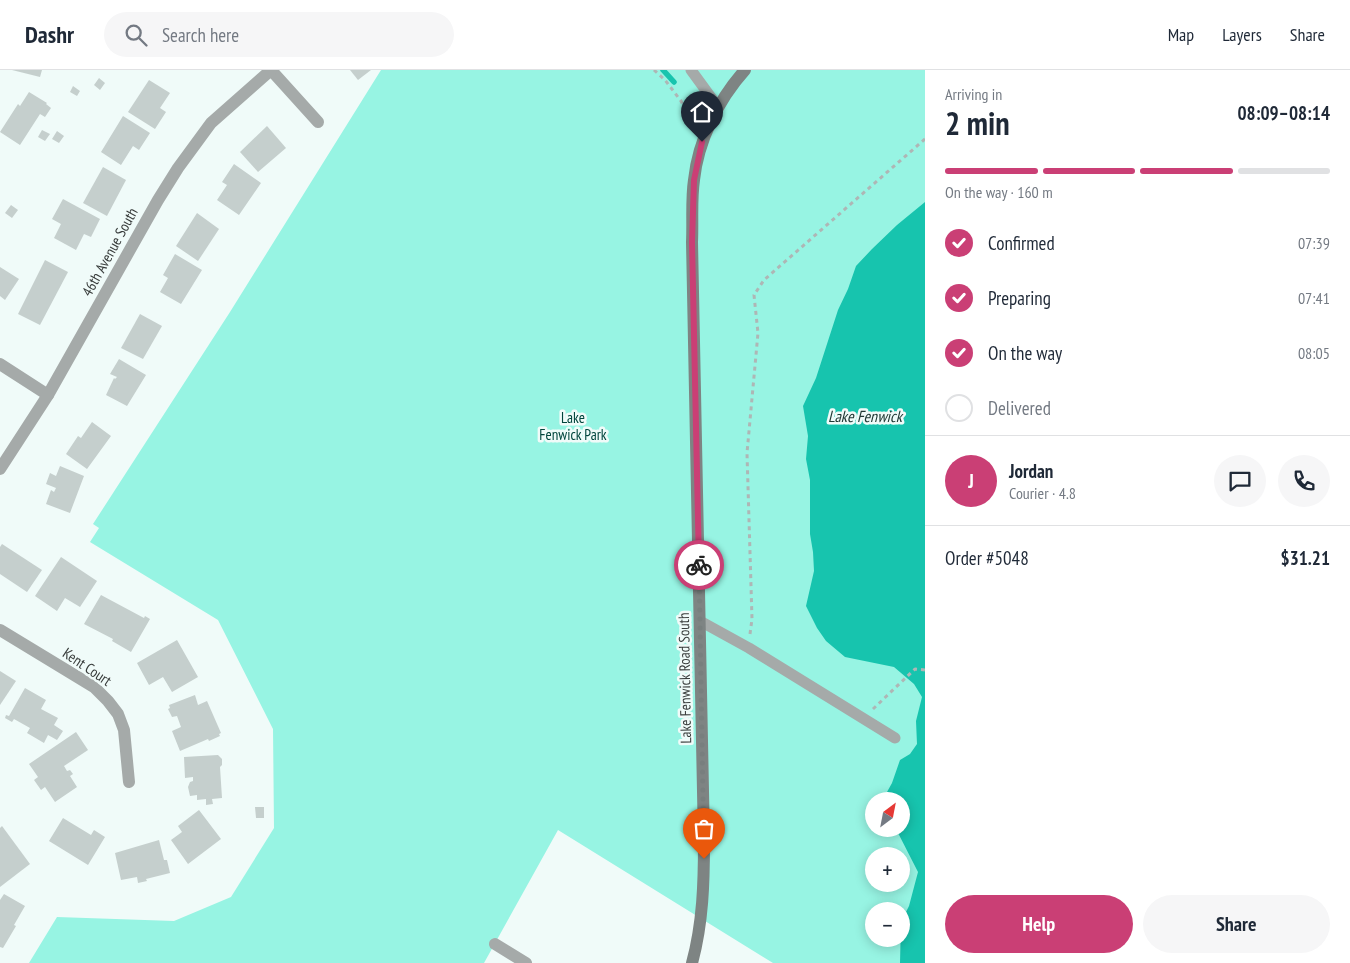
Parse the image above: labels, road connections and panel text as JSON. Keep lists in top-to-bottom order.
{
  "streets": {
    "street": ["46th Avenue South", "Kent Court", "Lake Fenwick Road South"]
  },
  "water": ["Lake Fenwick"],
  "parks": ["Lake Fenwick Park"],
  "north": "top right",
  "page": {
    "header": "Dashr",
    "search": "Search here",
    "nav": ["Map", "Layers", "Share"],
    "heading": ["2 min", "Arriving in", "08:09–08:14"],
    "panel": [
      "Jordan",
      "Courier · 4.8",
      "Order #5048",
      "$31.21"
    ],
    "bar": "On the way · 160 m",
    "list": [
      ["Confirmed", "07:39"],
      ["Preparing", "07:41"],
      ["On the way", "08:05"],
      "Delivered"
    ],
    "round": "J",
    "map_buttons": ["+", "−"],
    "buttons": ["Help", "Share"]
  }
}
